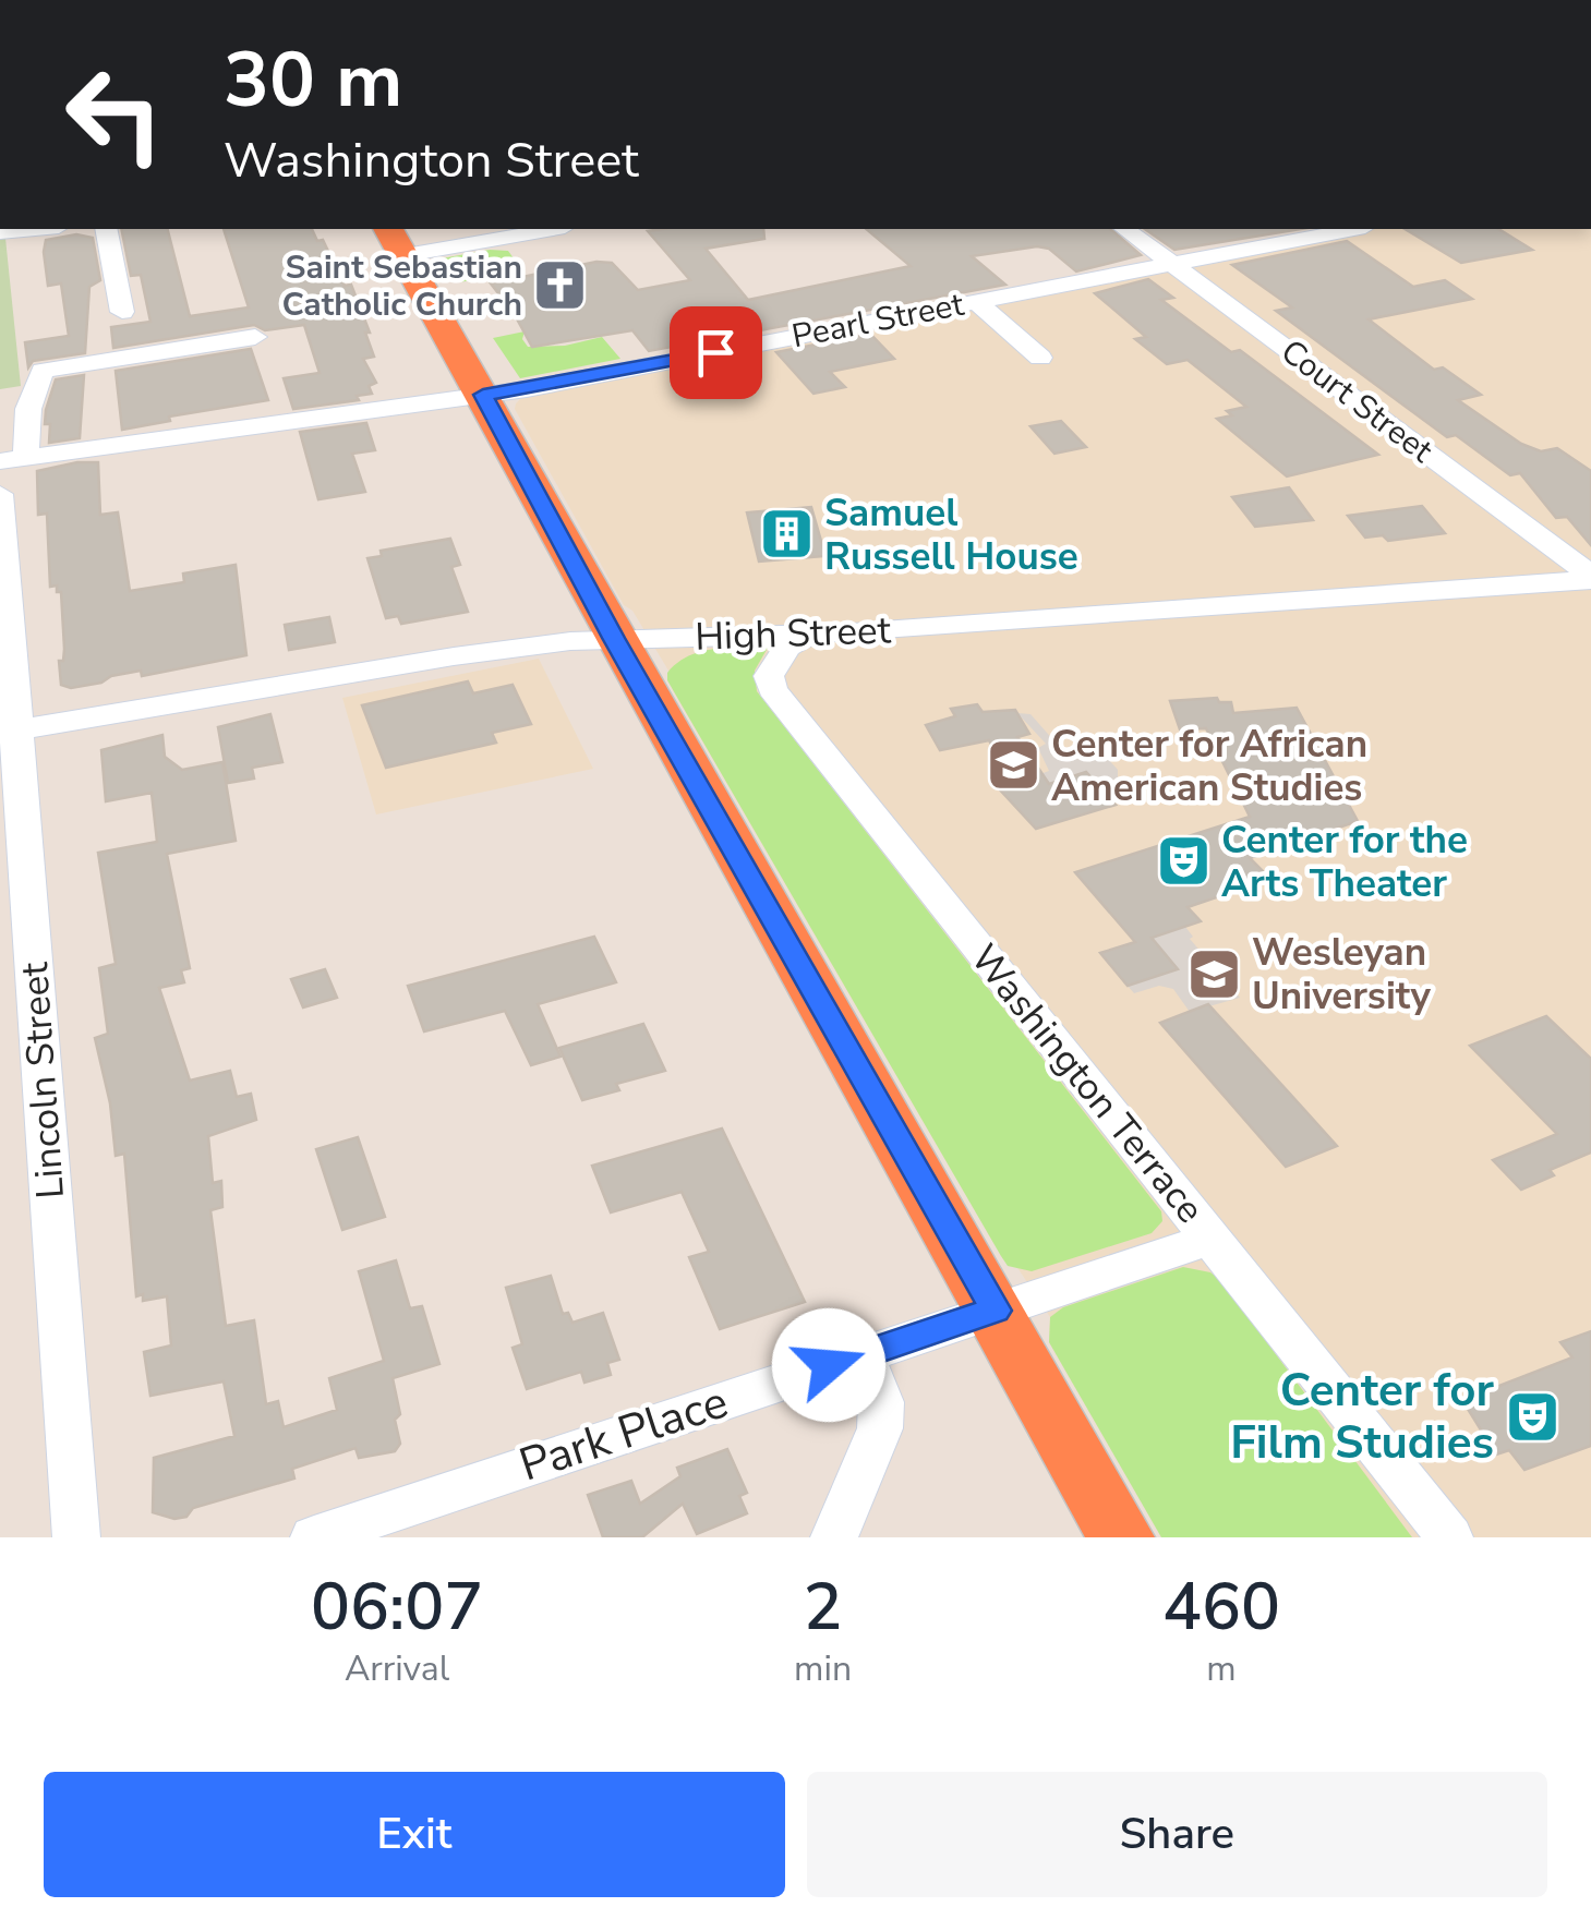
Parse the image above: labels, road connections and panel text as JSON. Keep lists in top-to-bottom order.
{
  "streets": {
    "street": [
      "Pearl Street",
      "Court Street",
      "High Street",
      "Lincoln Street",
      "Washington Terrace",
      "Park Place"
    ]
  },
  "crossings": [
    ["Pearl Street", "Court Street"],
    ["Court Street", "High Street"],
    ["High Street", "Lincoln Street"],
    ["High Street", "Washington Terrace"],
    ["Washington Terrace", "Park Place"]
  ],
  "places": {
    "church": ["Saint Sebastian Catholic Church"],
    "building": ["Samuel Russell House"],
    "school or university": ["Center for African American Studies", "Wesleyan University"],
    "theatre": ["Center for the Arts Theater", "Center for Film Studies"]
  },
  "page": {
    "turn": ["30 m", "Washington Street"],
    "eta": [
      "06:07",
      "Arrival",
      "2",
      "min",
      "460",
      "m"
    ],
    "buttons": ["Exit", "Share"]
  }
}
